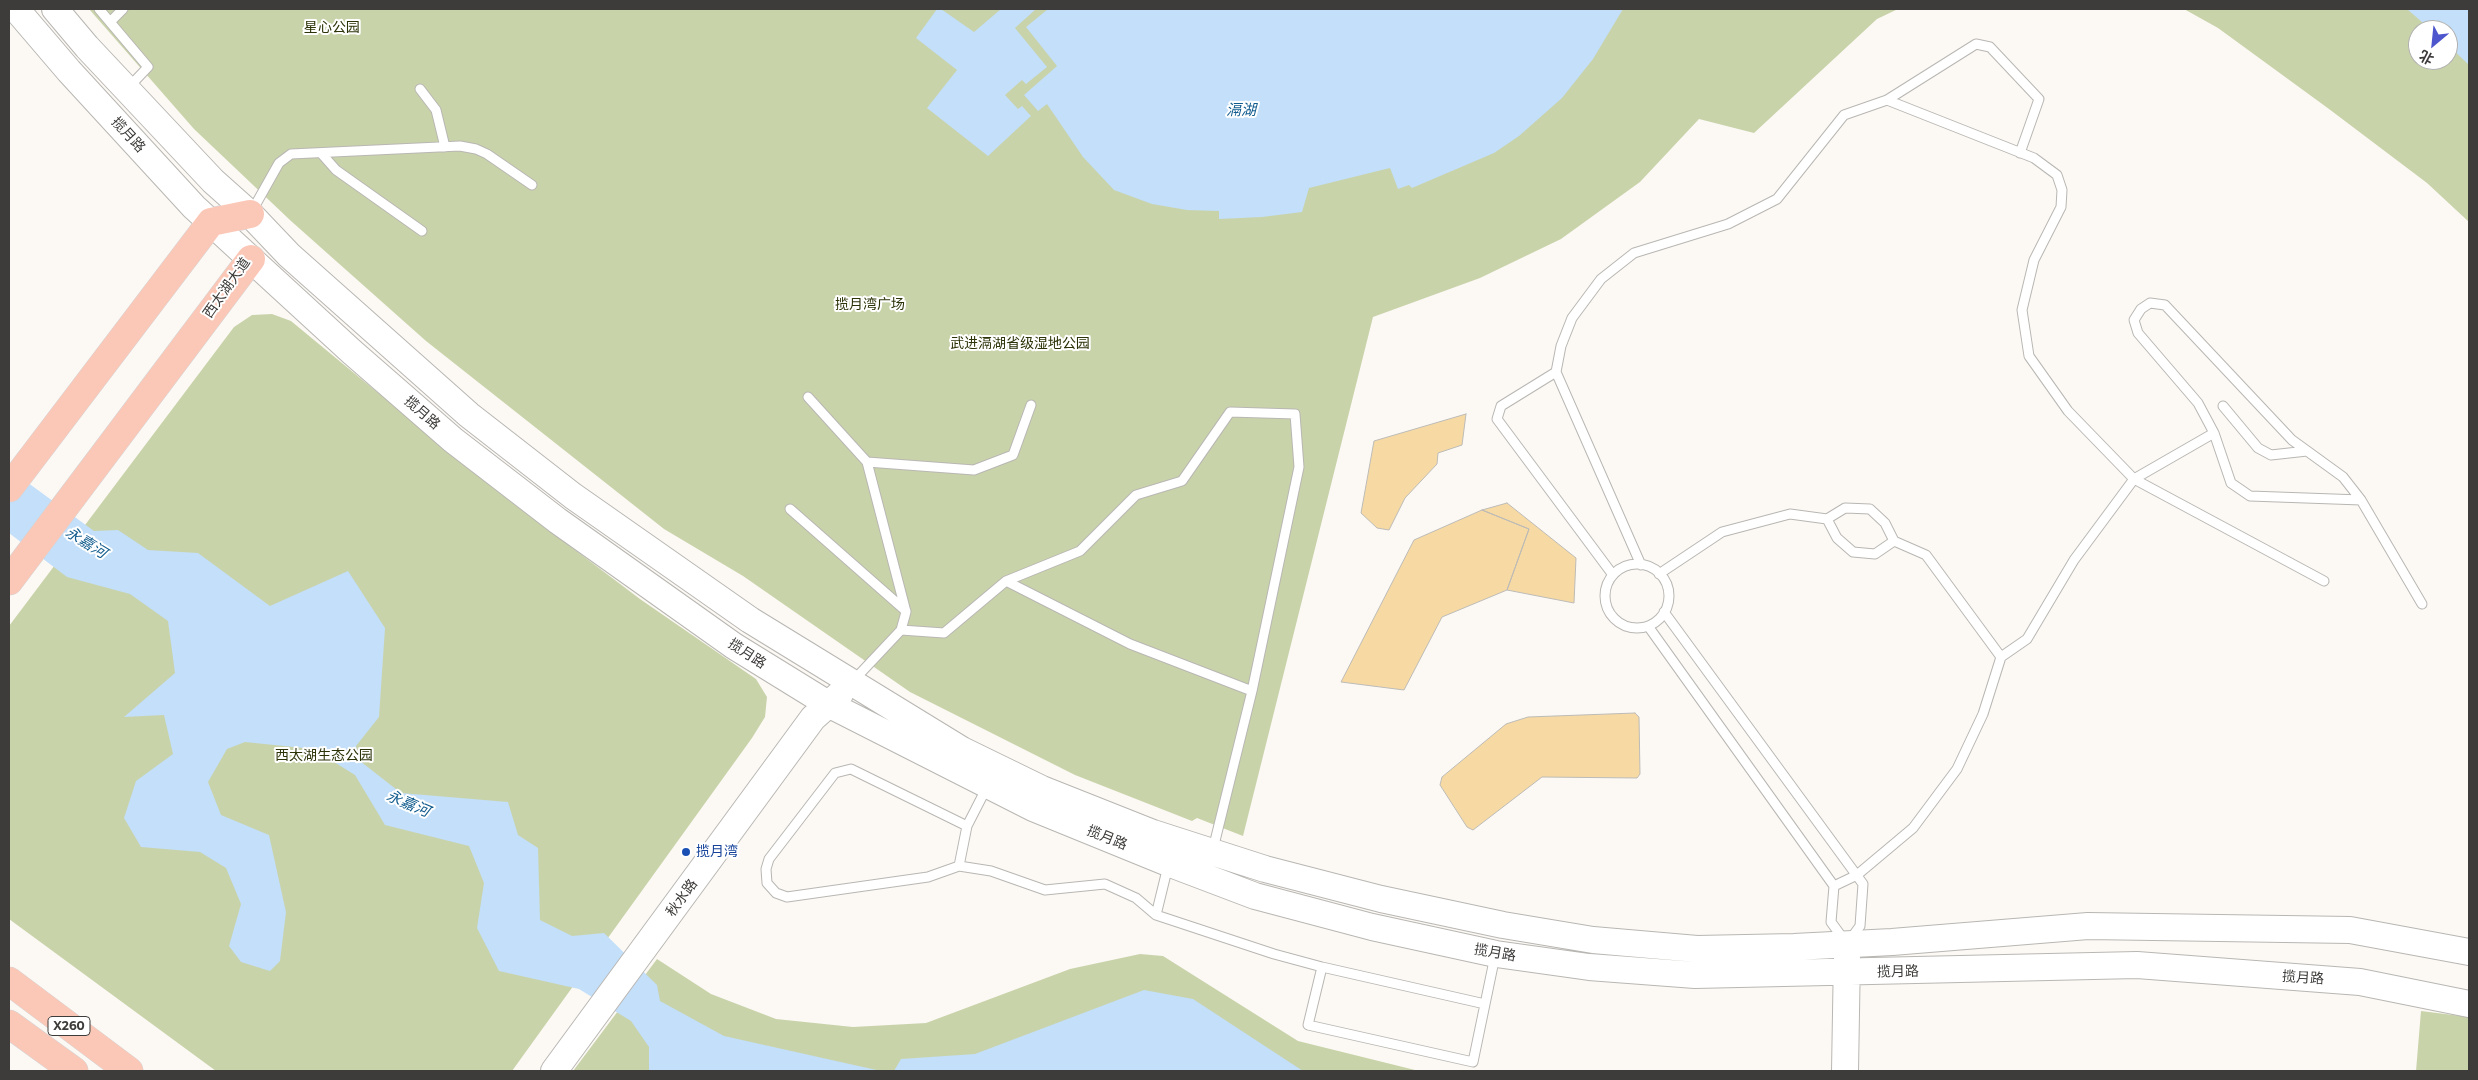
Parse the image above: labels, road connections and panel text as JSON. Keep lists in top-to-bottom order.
{
  "streets": {
    "main road": ["西太湖大道", "X260"],
    "street": ["揽月路", "秋水路"]
  },
  "crossings": [
    ["揽月路", "西太湖大道"],
    ["揽月路", "秋水路"]
  ],
  "water": ["滆湖", "永嘉河"],
  "parks": [
    "星心公园",
    "揽月湾广场",
    "武进滆湖省级湿地公园",
    "西太湖生态公园"
  ],
  "places": ["揽月湾"],
  "north": "bottom left"
}
